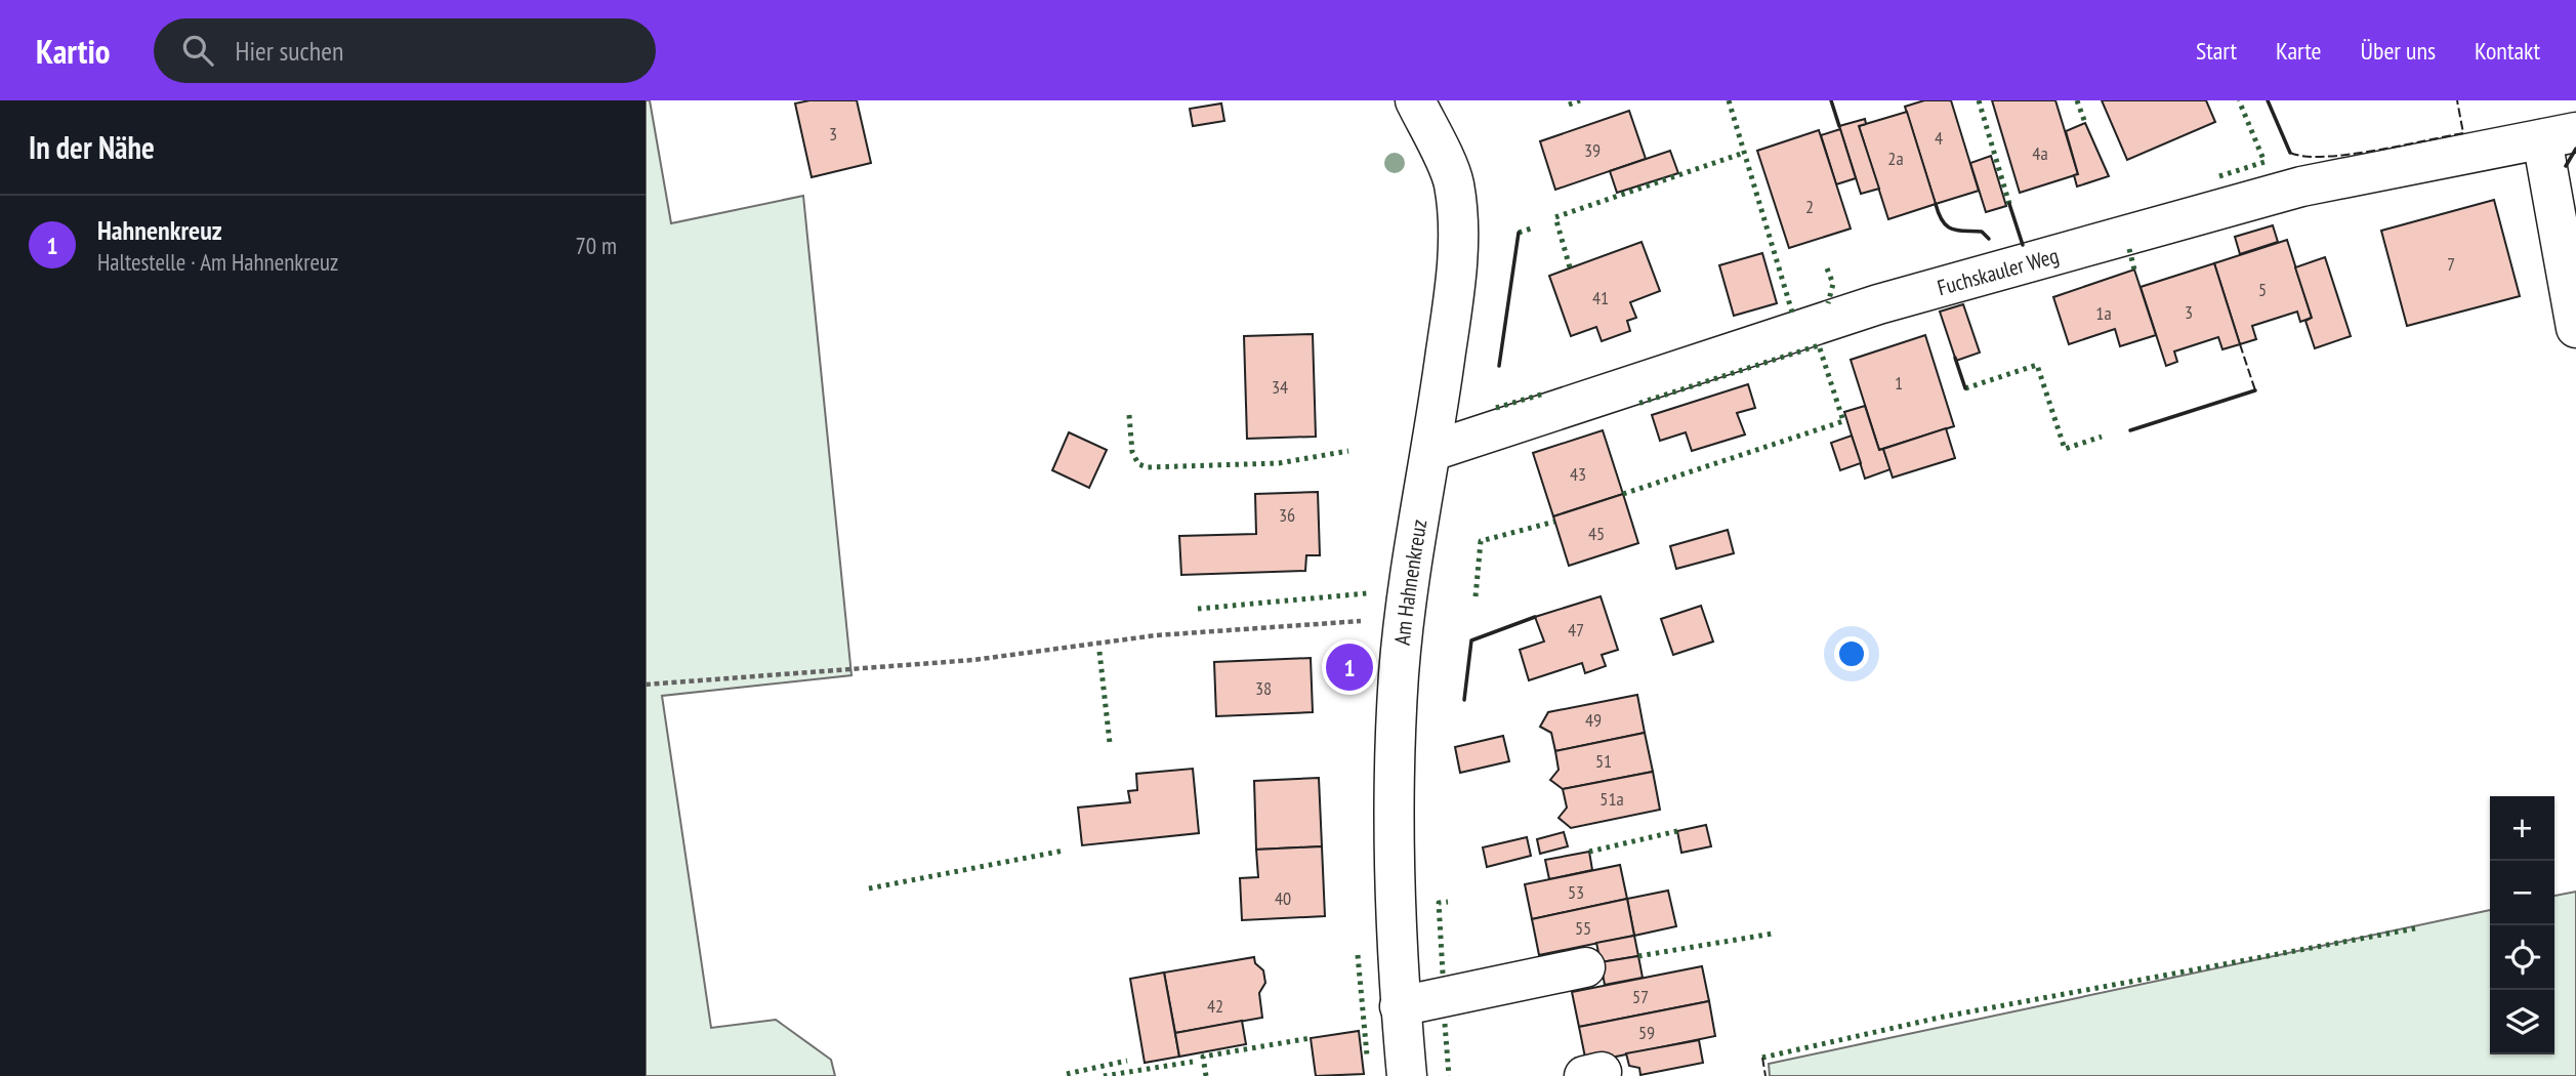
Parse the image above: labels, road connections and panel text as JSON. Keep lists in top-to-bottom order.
{
  "streets": {
    "street": ["Fuchskauler Weg", "Am Hahnenkreuz"]
  },
  "crossings": [
    ["Fuchskauler Weg", "Am Hahnenkreuz"]
  ],
  "house_numbers": [
    "3",
    "4",
    "39",
    "4a",
    "2a",
    "2",
    "7",
    "5",
    "41",
    "3",
    "1a",
    "1",
    "34",
    "43",
    "36",
    "45",
    "47",
    "38",
    "49",
    "51",
    "51a",
    "53",
    "40",
    "55",
    "57",
    "42",
    "59"
  ],
  "page": {
    "header": "Kartio",
    "search": "Hier suchen",
    "nav": [
      "Start",
      "Karte",
      "Über uns",
      "Kontakt"
    ],
    "heading": "In der Nähe",
    "list": [
      {
        "mark": "1",
        "name": "Hahnenkreuz",
        "note": "Haltestelle · Am Hahnenkreuz",
        "value": "70 m"
      }
    ],
    "pins": "1",
    "map_buttons": ["+", "−"]
  }
}
